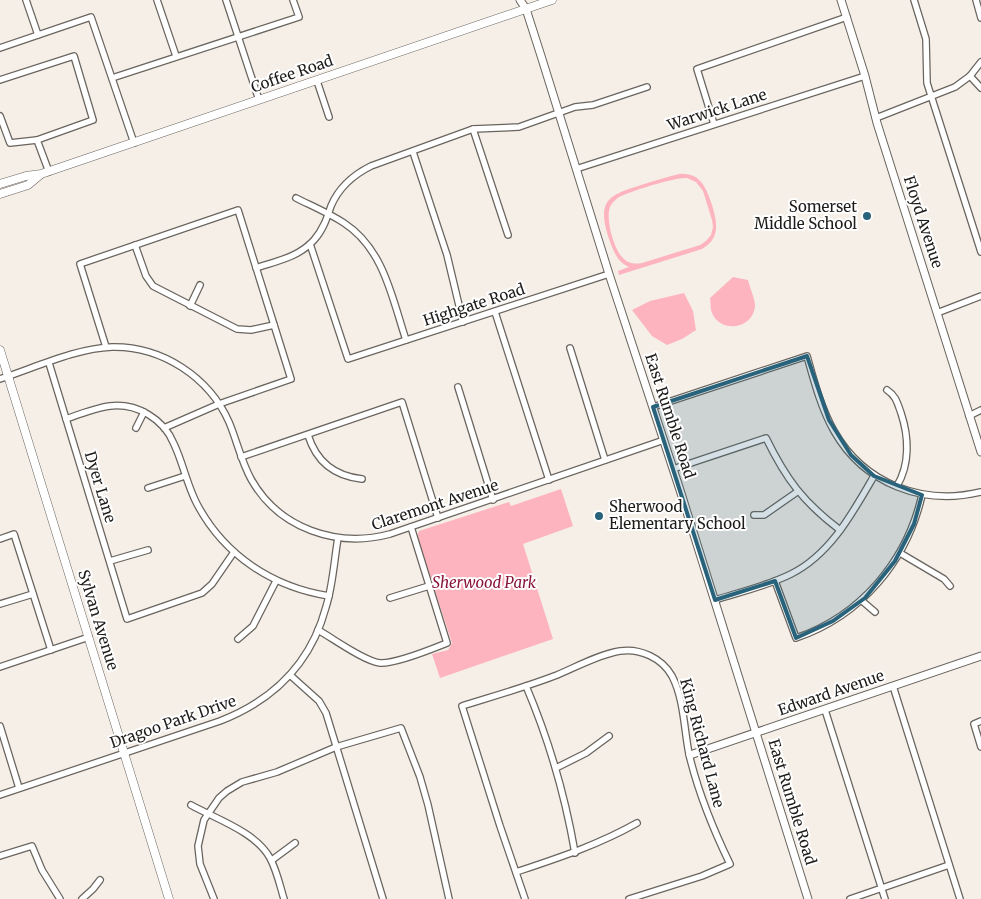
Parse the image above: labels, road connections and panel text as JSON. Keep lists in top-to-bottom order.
{
  "streets": {
    "main road": ["Coffee Road", "Sylvan Avenue"],
    "street": [
      "Warwick Lane",
      "Floyd Avenue",
      "Highgate Road",
      "East Rumble Road",
      "Dyer Lane",
      "Claremont Avenue",
      "Edward Avenue",
      "Dragoo Park Drive",
      "King Richard Lane"
    ]
  },
  "crossings": [
    ["Coffee Road", "East Rumble Road"],
    ["Warwick Lane", "Floyd Avenue"],
    ["Warwick Lane", "East Rumble Road"],
    ["Highgate Road", "East Rumble Road"],
    ["East Rumble Road", "Claremont Avenue"],
    ["East Rumble Road", "Edward Avenue"],
    ["Dyer Lane", "Claremont Avenue"],
    ["Claremont Avenue", "Sylvan Avenue"],
    ["Claremont Avenue", "Dragoo Park Drive"],
    ["Sylvan Avenue", "Dragoo Park Drive"],
    ["Edward Avenue", "King Richard Lane"]
  ],
  "parks": ["Sherwood Park"],
  "places": ["Somerset Middle School", "Sherwood Elementary School"]
}
